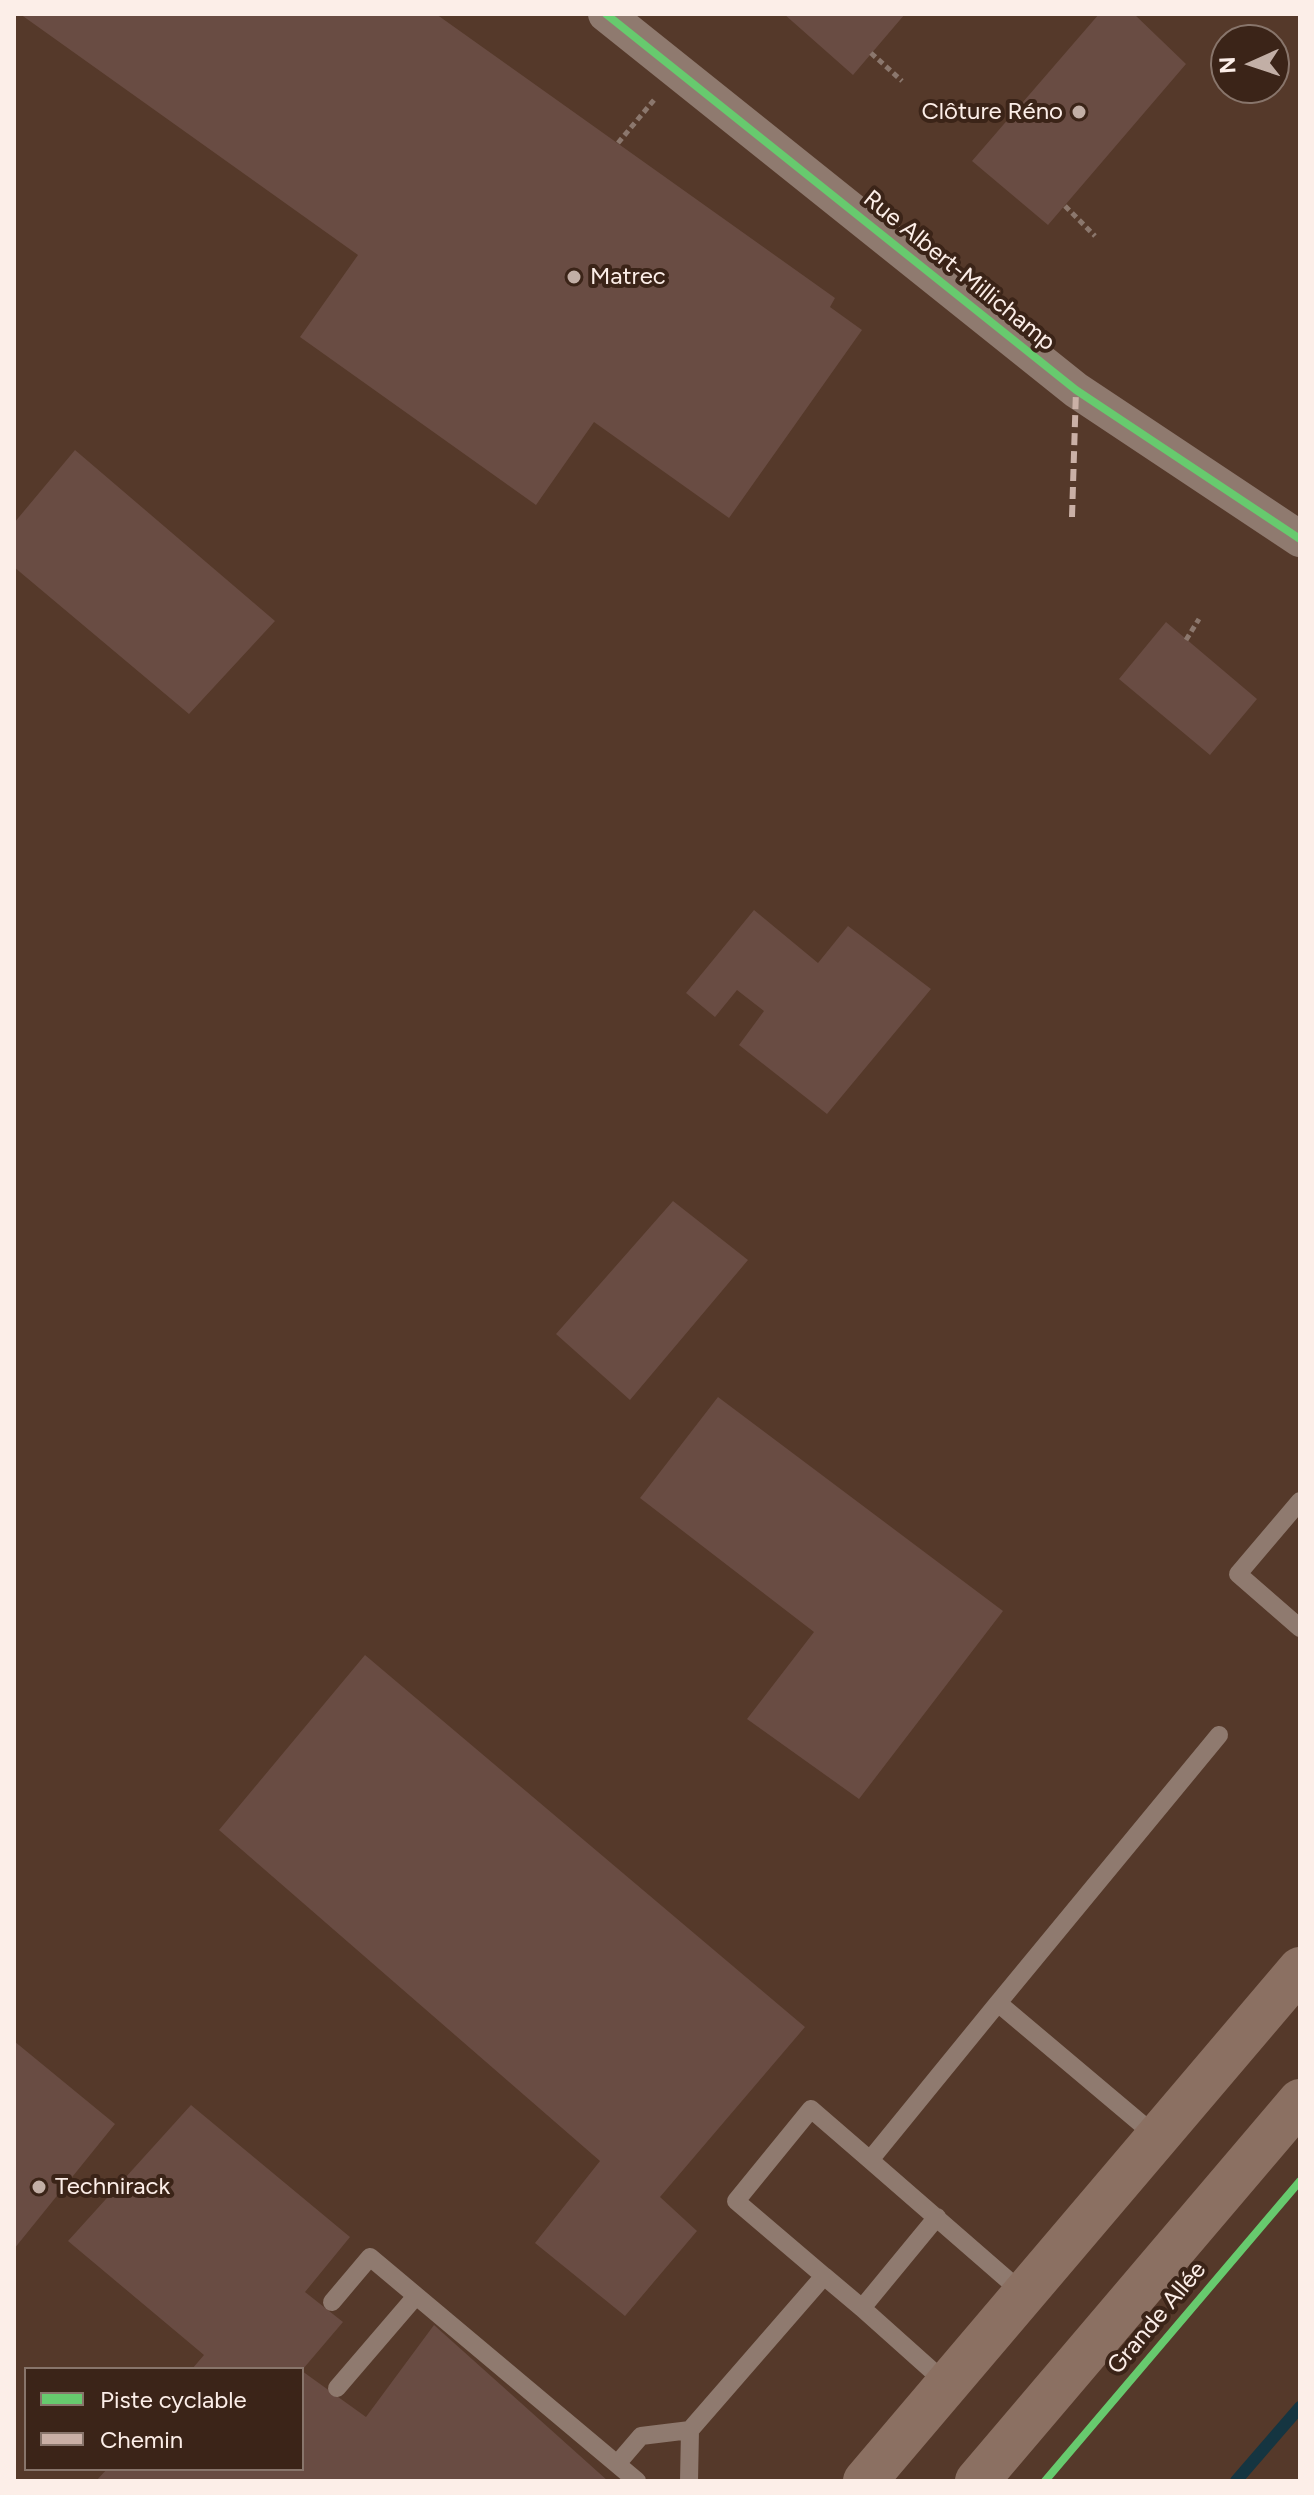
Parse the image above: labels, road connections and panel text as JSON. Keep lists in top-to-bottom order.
{
  "streets": {
    "main road": ["Grande Allée"],
    "street": ["Rue Albert-Millichamp"]
  },
  "places": ["Clôture Réno", "Matrec", "Technirack"],
  "legend": ["Piste cyclable", "Chemin"],
  "north": "left"
}
